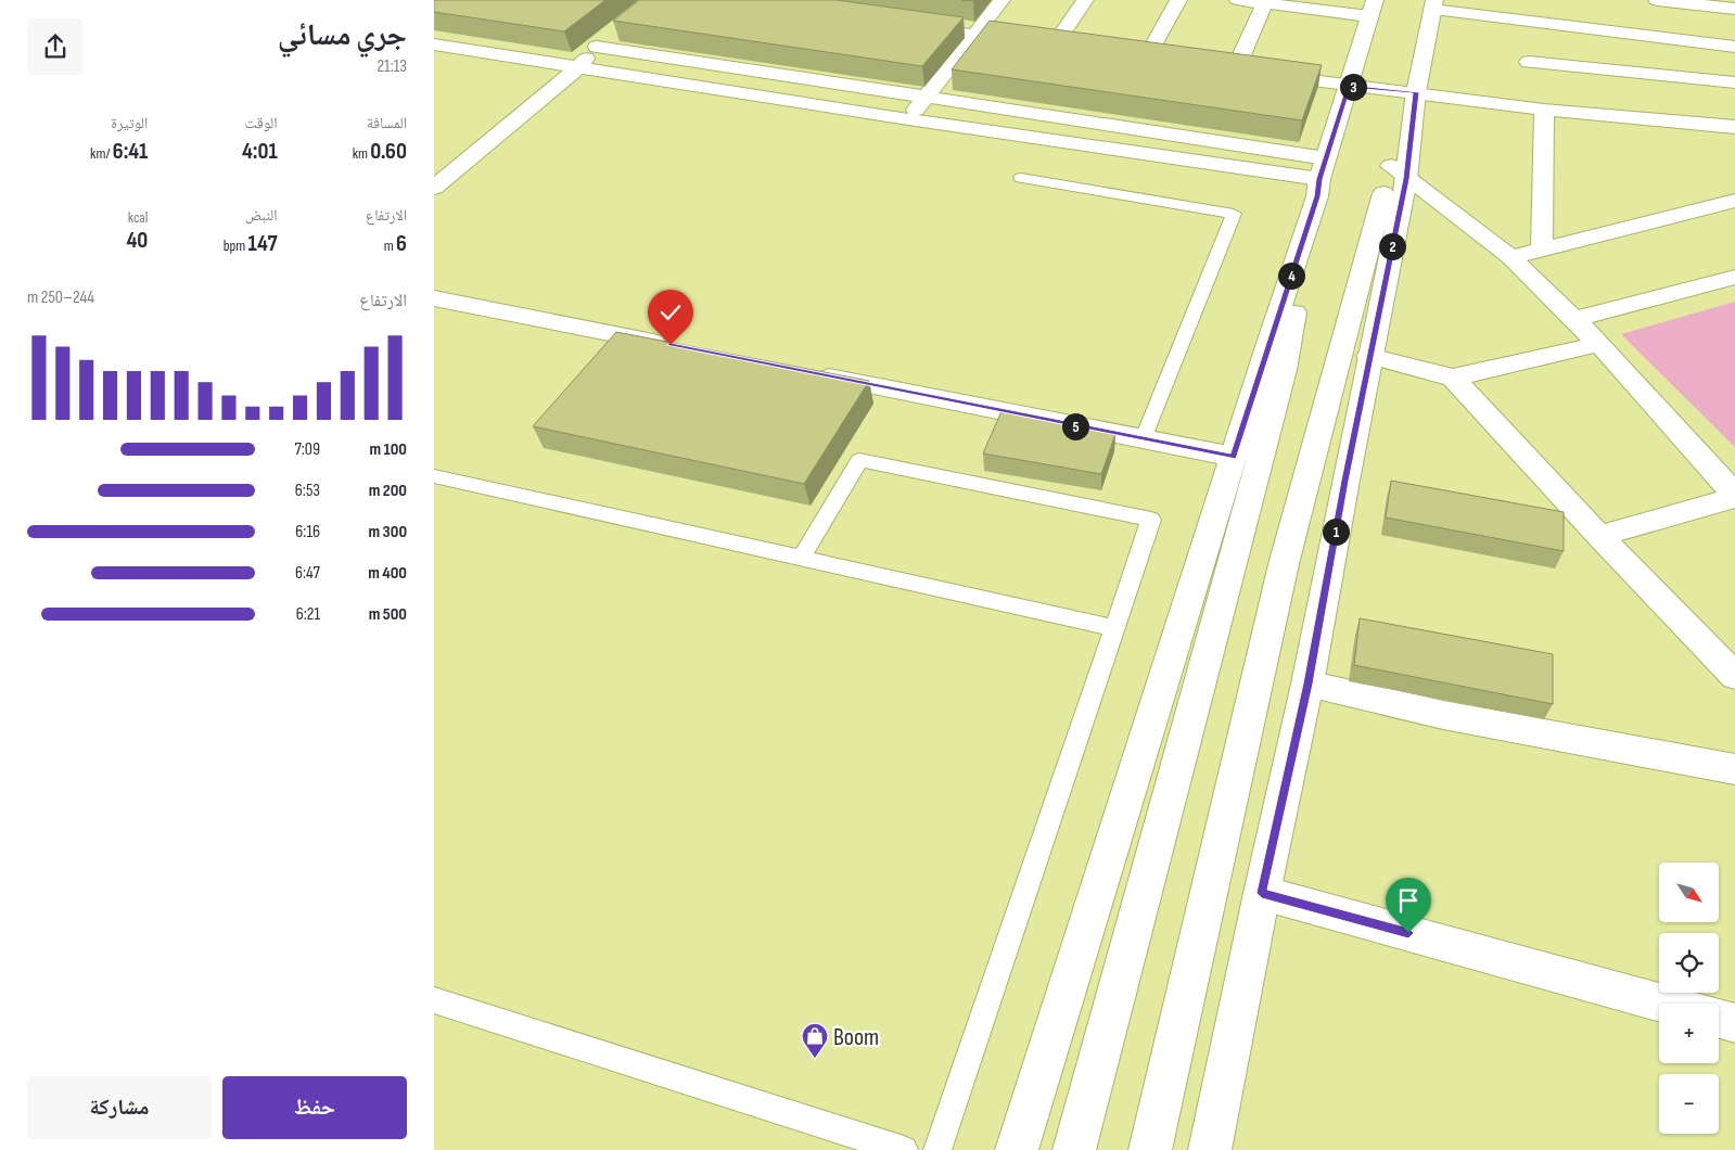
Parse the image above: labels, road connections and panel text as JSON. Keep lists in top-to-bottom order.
{
  "places": {
    "shop": ["Boom"]
  },
  "north": "bottom right",
  "page": {
    "heading": ["جري مسائي", "21:13"],
    "pins": [
      "3",
      "2",
      "4",
      "5",
      "1"
    ],
    "stats": [
      ["المسافة", "0.60 km"],
      ["الوقت", "4:01"],
      ["الوتيرة", "6:41 /km"],
      ["الارتفاع", "6 m"],
      ["النبض", "147 bpm"],
      ["kcal", "40"]
    ],
    "chart": ["الارتفاع", "244–250 m"],
    "list": [
      {
        "name": "100 m",
        "note": "7:09"
      },
      {
        "name": "200 m",
        "note": "6:53"
      },
      {
        "name": "300 m",
        "note": "6:16"
      },
      {
        "name": "400 m",
        "note": "6:47"
      },
      {
        "name": "500 m",
        "note": "6:21"
      }
    ],
    "map_buttons": ["+", "−"],
    "buttons": ["حفظ", "مشاركة"]
  }
}
